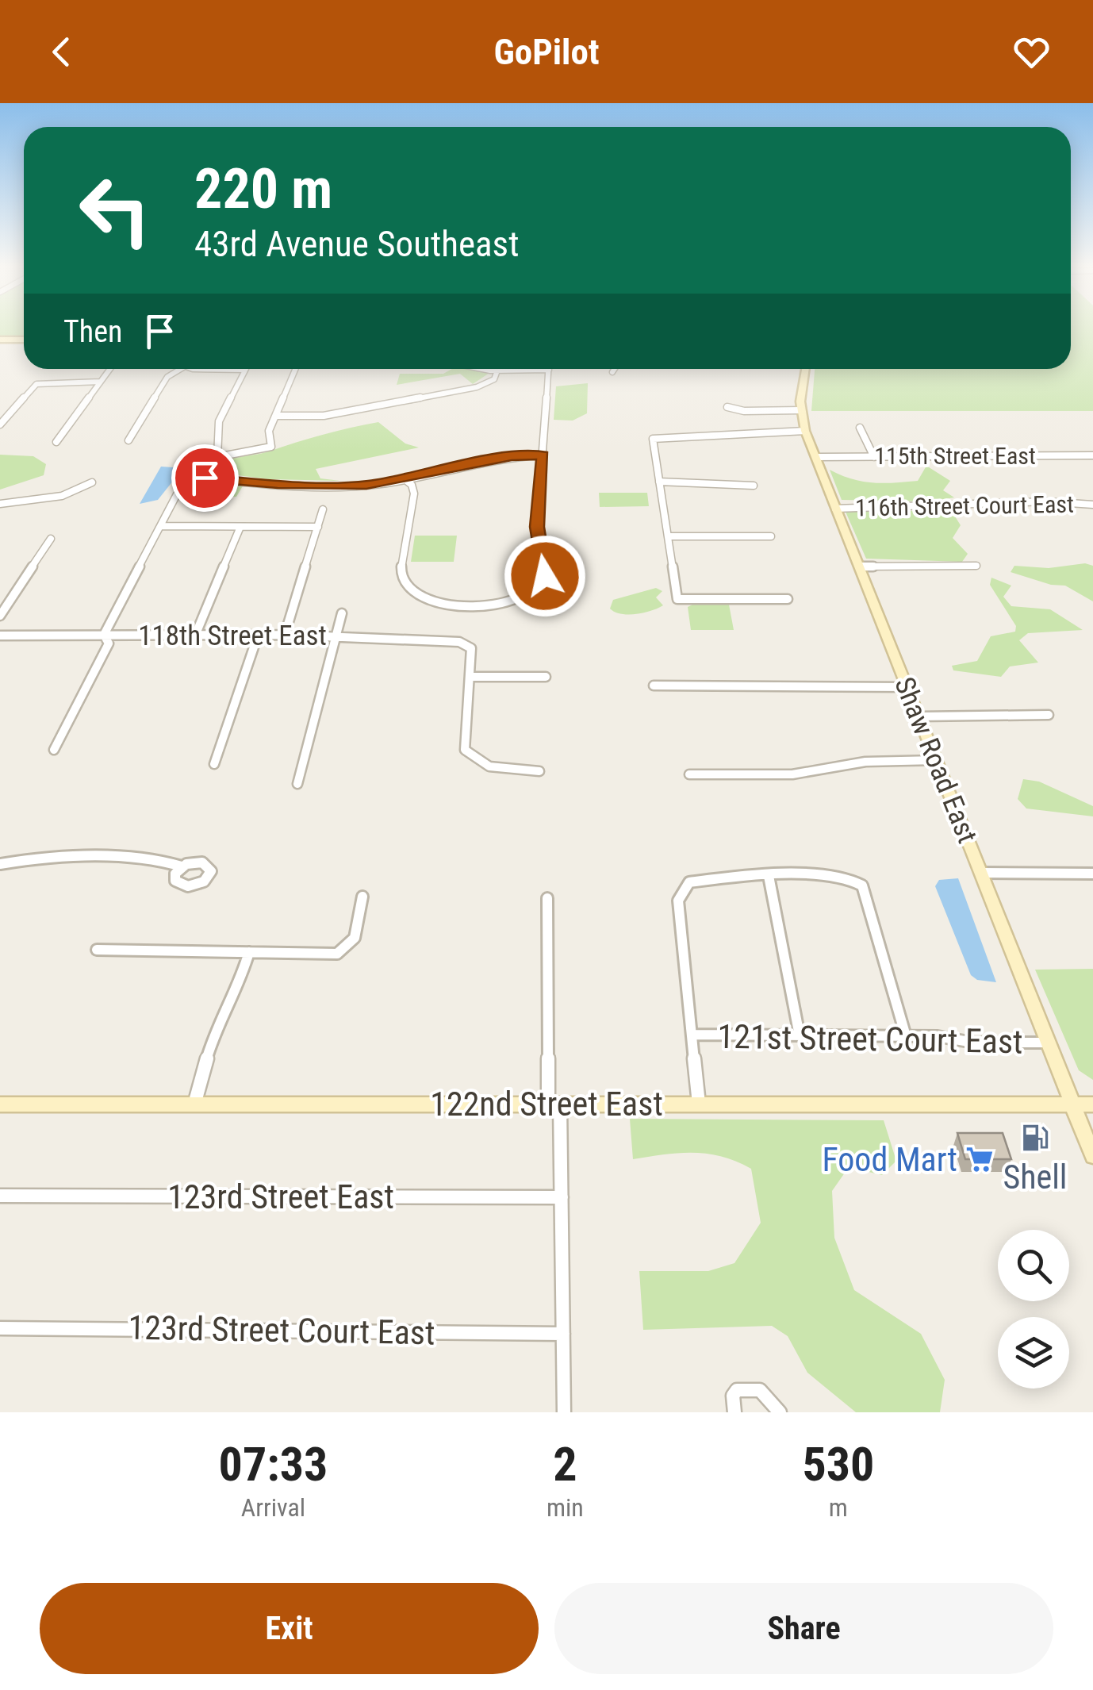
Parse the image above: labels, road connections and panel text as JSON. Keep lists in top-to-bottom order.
{
  "streets": {
    "main road": ["Shaw Road East", "122nd Street East"],
    "street": [
      "115th Street East",
      "116th Street Court East",
      "118th Street East",
      "121st Street Court East",
      "123rd Street East",
      "123rd Street Court East"
    ]
  },
  "crossings": [
    ["115th Street East", "Shaw Road East"],
    ["116th Street Court East", "Shaw Road East"],
    ["Shaw Road East", "121st Street Court East"],
    ["Shaw Road East", "122nd Street East"]
  ],
  "places": {
    "fuel station": ["Shell"],
    "supermarket": ["Food Mart"]
  },
  "page": {
    "header": "GoPilot",
    "turn": ["220 m", "43rd Avenue Southeast"],
    "then": "Then",
    "eta": [
      "07:33",
      "Arrival",
      "2",
      "min",
      "530",
      "m"
    ],
    "buttons": ["Exit", "Share"]
  }
}
